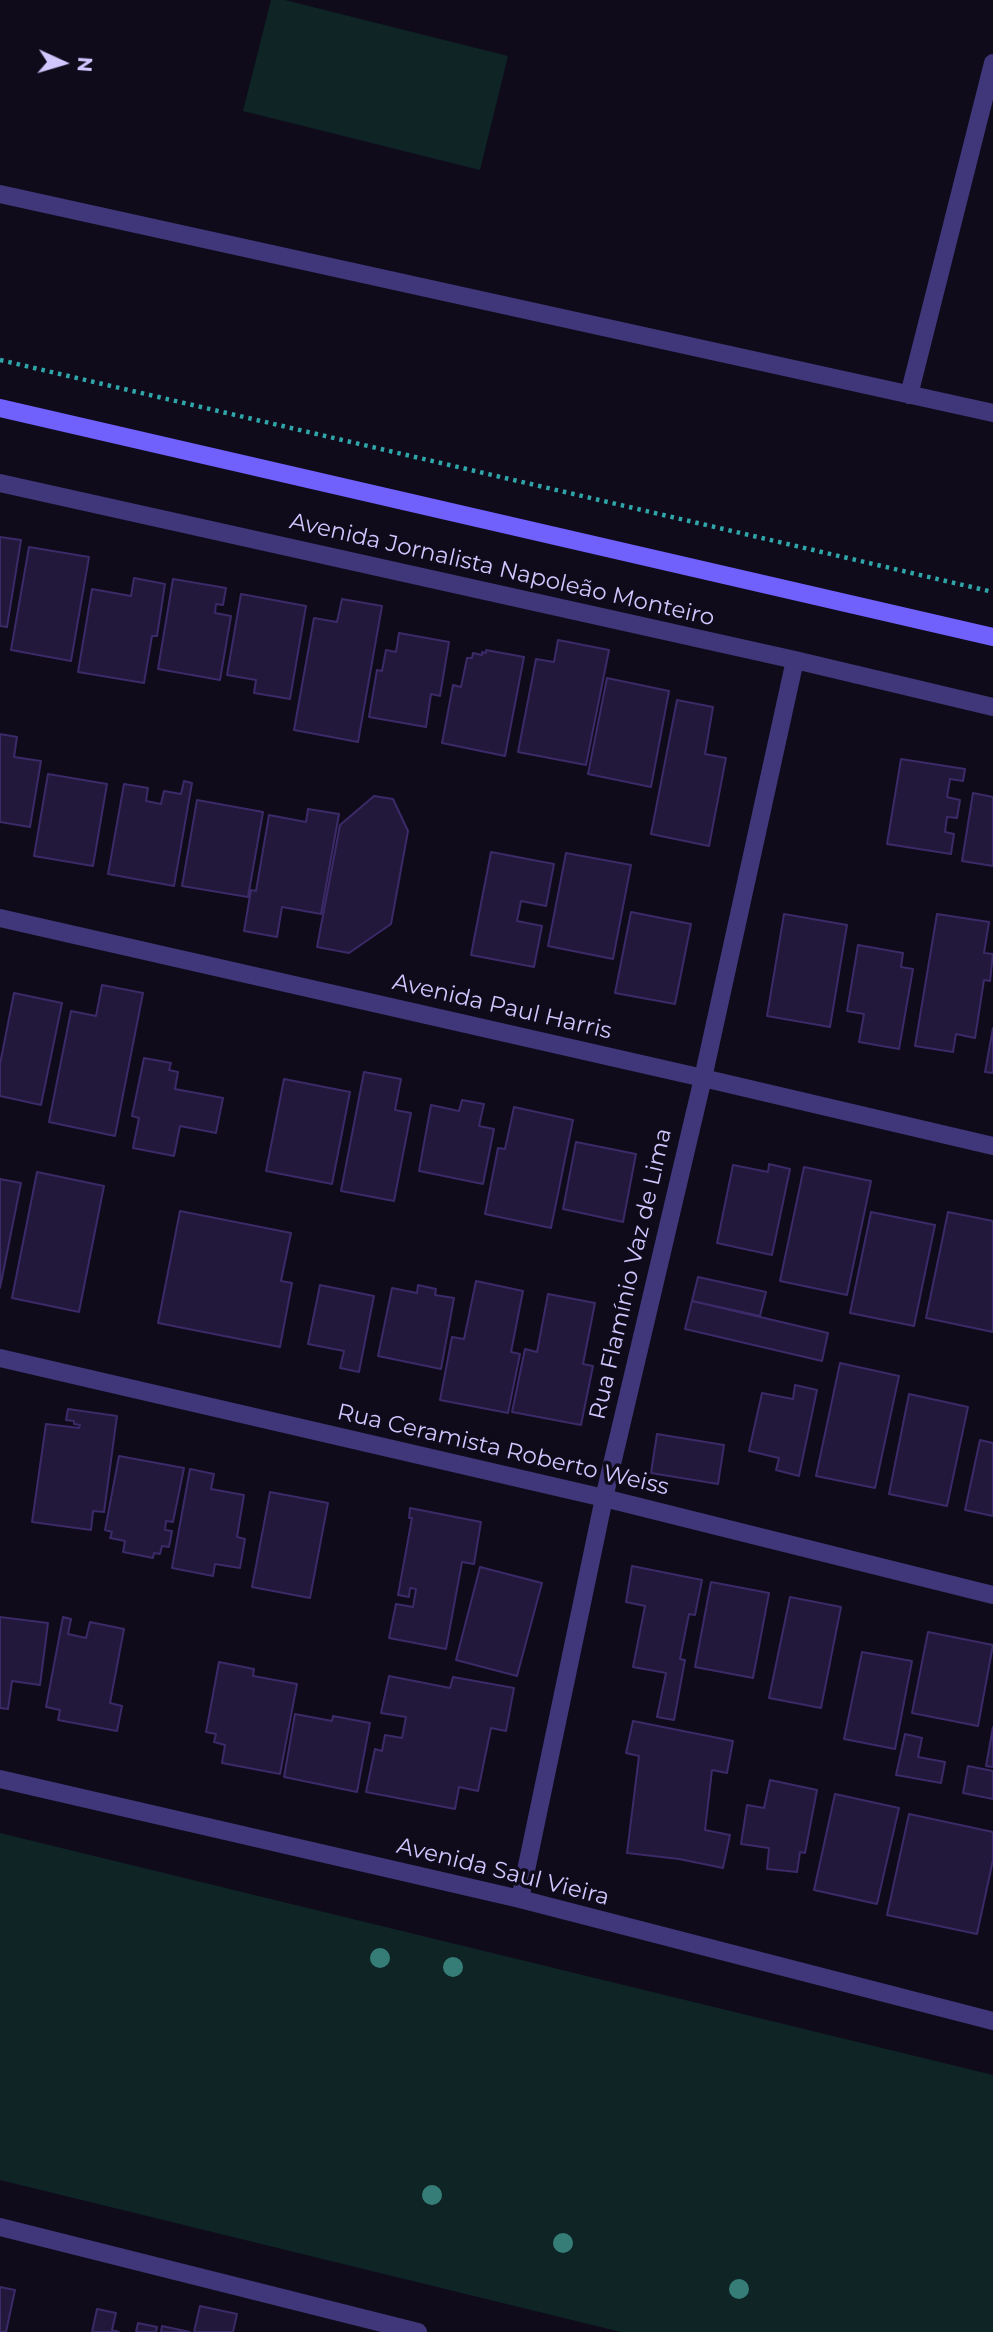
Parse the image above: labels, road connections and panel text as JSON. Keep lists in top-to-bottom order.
{
  "streets": {
    "street": [
      "Avenida Jornalista Napoleão Monteiro",
      "Avenida Paul Harris",
      "Rua Flamínio Vaz de Lima",
      "Rua Ceramista Roberto Weiss",
      "Avenida Saul Vieira"
    ]
  },
  "crossings": [
    ["Avenida Jornalista Napoleão Monteiro", "Rua Flamínio Vaz de Lima"],
    ["Avenida Paul Harris", "Rua Flamínio Vaz de Lima"],
    ["Rua Flamínio Vaz de Lima", "Rua Ceramista Roberto Weiss"],
    ["Rua Flamínio Vaz de Lima", "Avenida Saul Vieira"]
  ],
  "north": "right"
}
